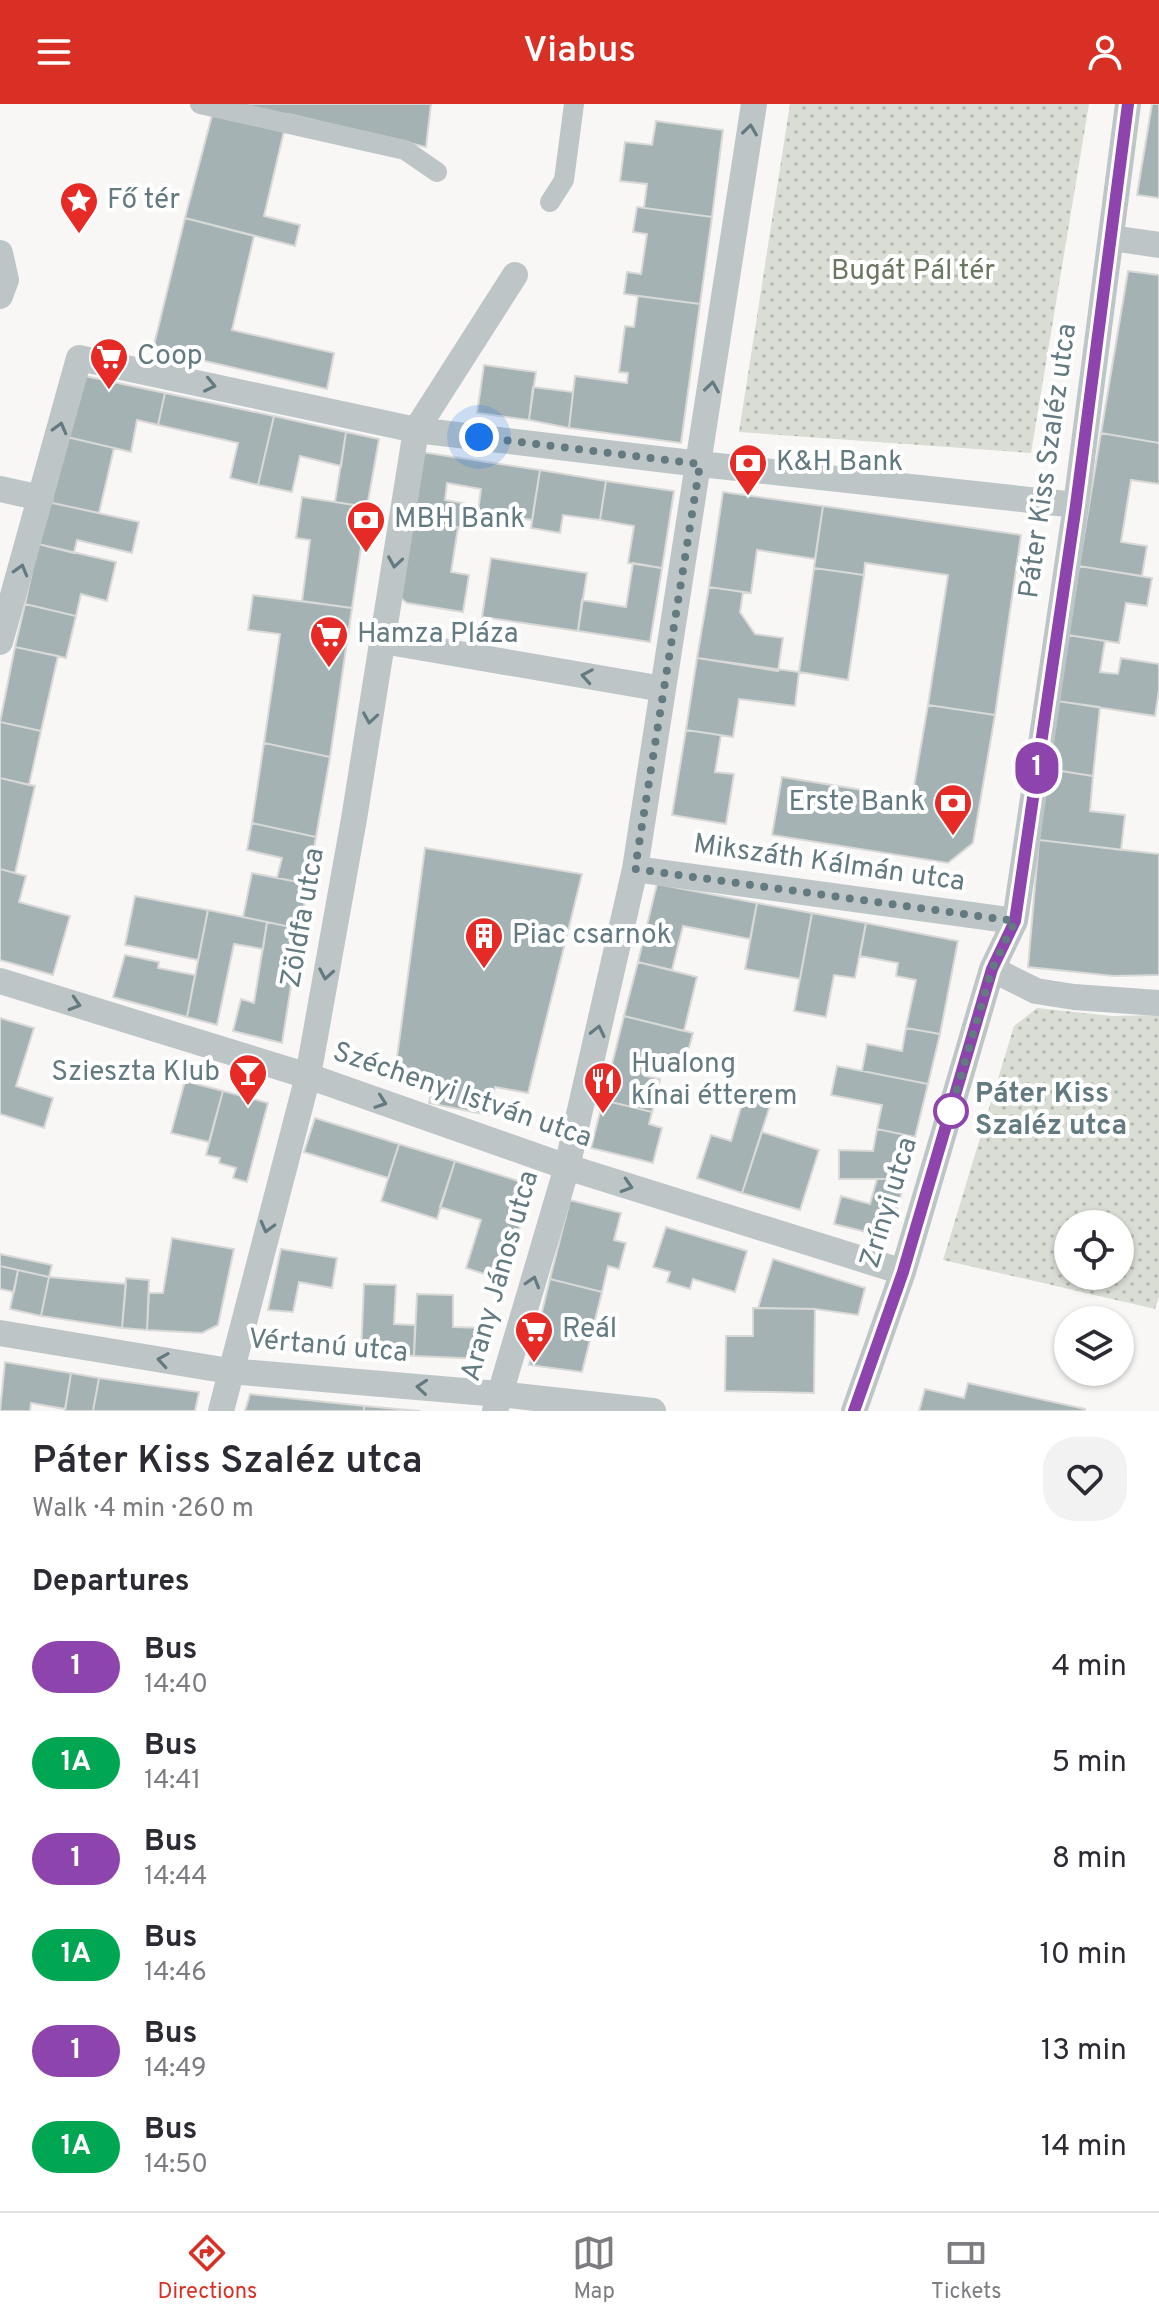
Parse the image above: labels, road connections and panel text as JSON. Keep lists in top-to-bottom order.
{
  "streets": {
    "street": [
      "Páter Kiss Szaléz utca",
      "Mikszáth Kálmán utca",
      "Zöldfa utca",
      "Széchenyi István utca",
      "Zrínyi utca",
      "Arany János utca",
      "Vértanú utca"
    ]
  },
  "crossings": [
    ["Páter Kiss Szaléz utca", "Mikszáth Kálmán utca"],
    ["Páter Kiss Szaléz utca", "Zrínyi utca"],
    ["Mikszáth Kálmán utca", "Zrínyi utca"],
    ["Mikszáth Kálmán utca", "Arany János utca"],
    ["Zöldfa utca", "Széchenyi István utca"],
    ["Zöldfa utca", "Vértanú utca"],
    ["Széchenyi István utca", "Zrínyi utca"],
    ["Széchenyi István utca", "Arany János utca"],
    ["Arany János utca", "Vértanú utca"]
  ],
  "one_way": [
    "Zöldfa utca",
    "Széchenyi István utca",
    "Arany János utca",
    "Vértanú utca"
  ],
  "parks": ["Bugát Pál tér"],
  "places": {
    "place": ["Fő tér"],
    "supermarket": ["Coop", "Hamza Pláza", "Reál"],
    "bank": ["K&H Bank", "MBH Bank", "Erste Bank"],
    "building": ["Piac csarnok"],
    "bar": ["Szieszta Klub"],
    "other": ["Páter Kiss Szaléz utca"],
    "restaurant": ["Hualong kínai étterem"]
  },
  "lines": ["bus line 1"],
  "page": {
    "header": "Viabus",
    "on_map": "1",
    "heading": [
      ["Páter Kiss Szaléz utca", "Walk · 4 min · 260 m"],
      "Departures"
    ],
    "list": [
      {
        "mark": "1",
        "name": "Bus",
        "note": "14:40",
        "value": "4 min"
      },
      {
        "mark": "1A",
        "name": "Bus",
        "note": "14:41",
        "value": "5 min"
      },
      {
        "mark": "1",
        "name": "Bus",
        "note": "14:44",
        "value": "8 min"
      },
      {
        "mark": "1A",
        "name": "Bus",
        "note": "14:46",
        "value": "10 min"
      },
      {
        "mark": "1",
        "name": "Bus",
        "note": "14:49",
        "value": "13 min"
      },
      {
        "mark": "1A",
        "name": "Bus",
        "note": "14:50",
        "value": "14 min"
      }
    ],
    "tabs": ["Directions", "Map", "Tickets"]
  }
}
